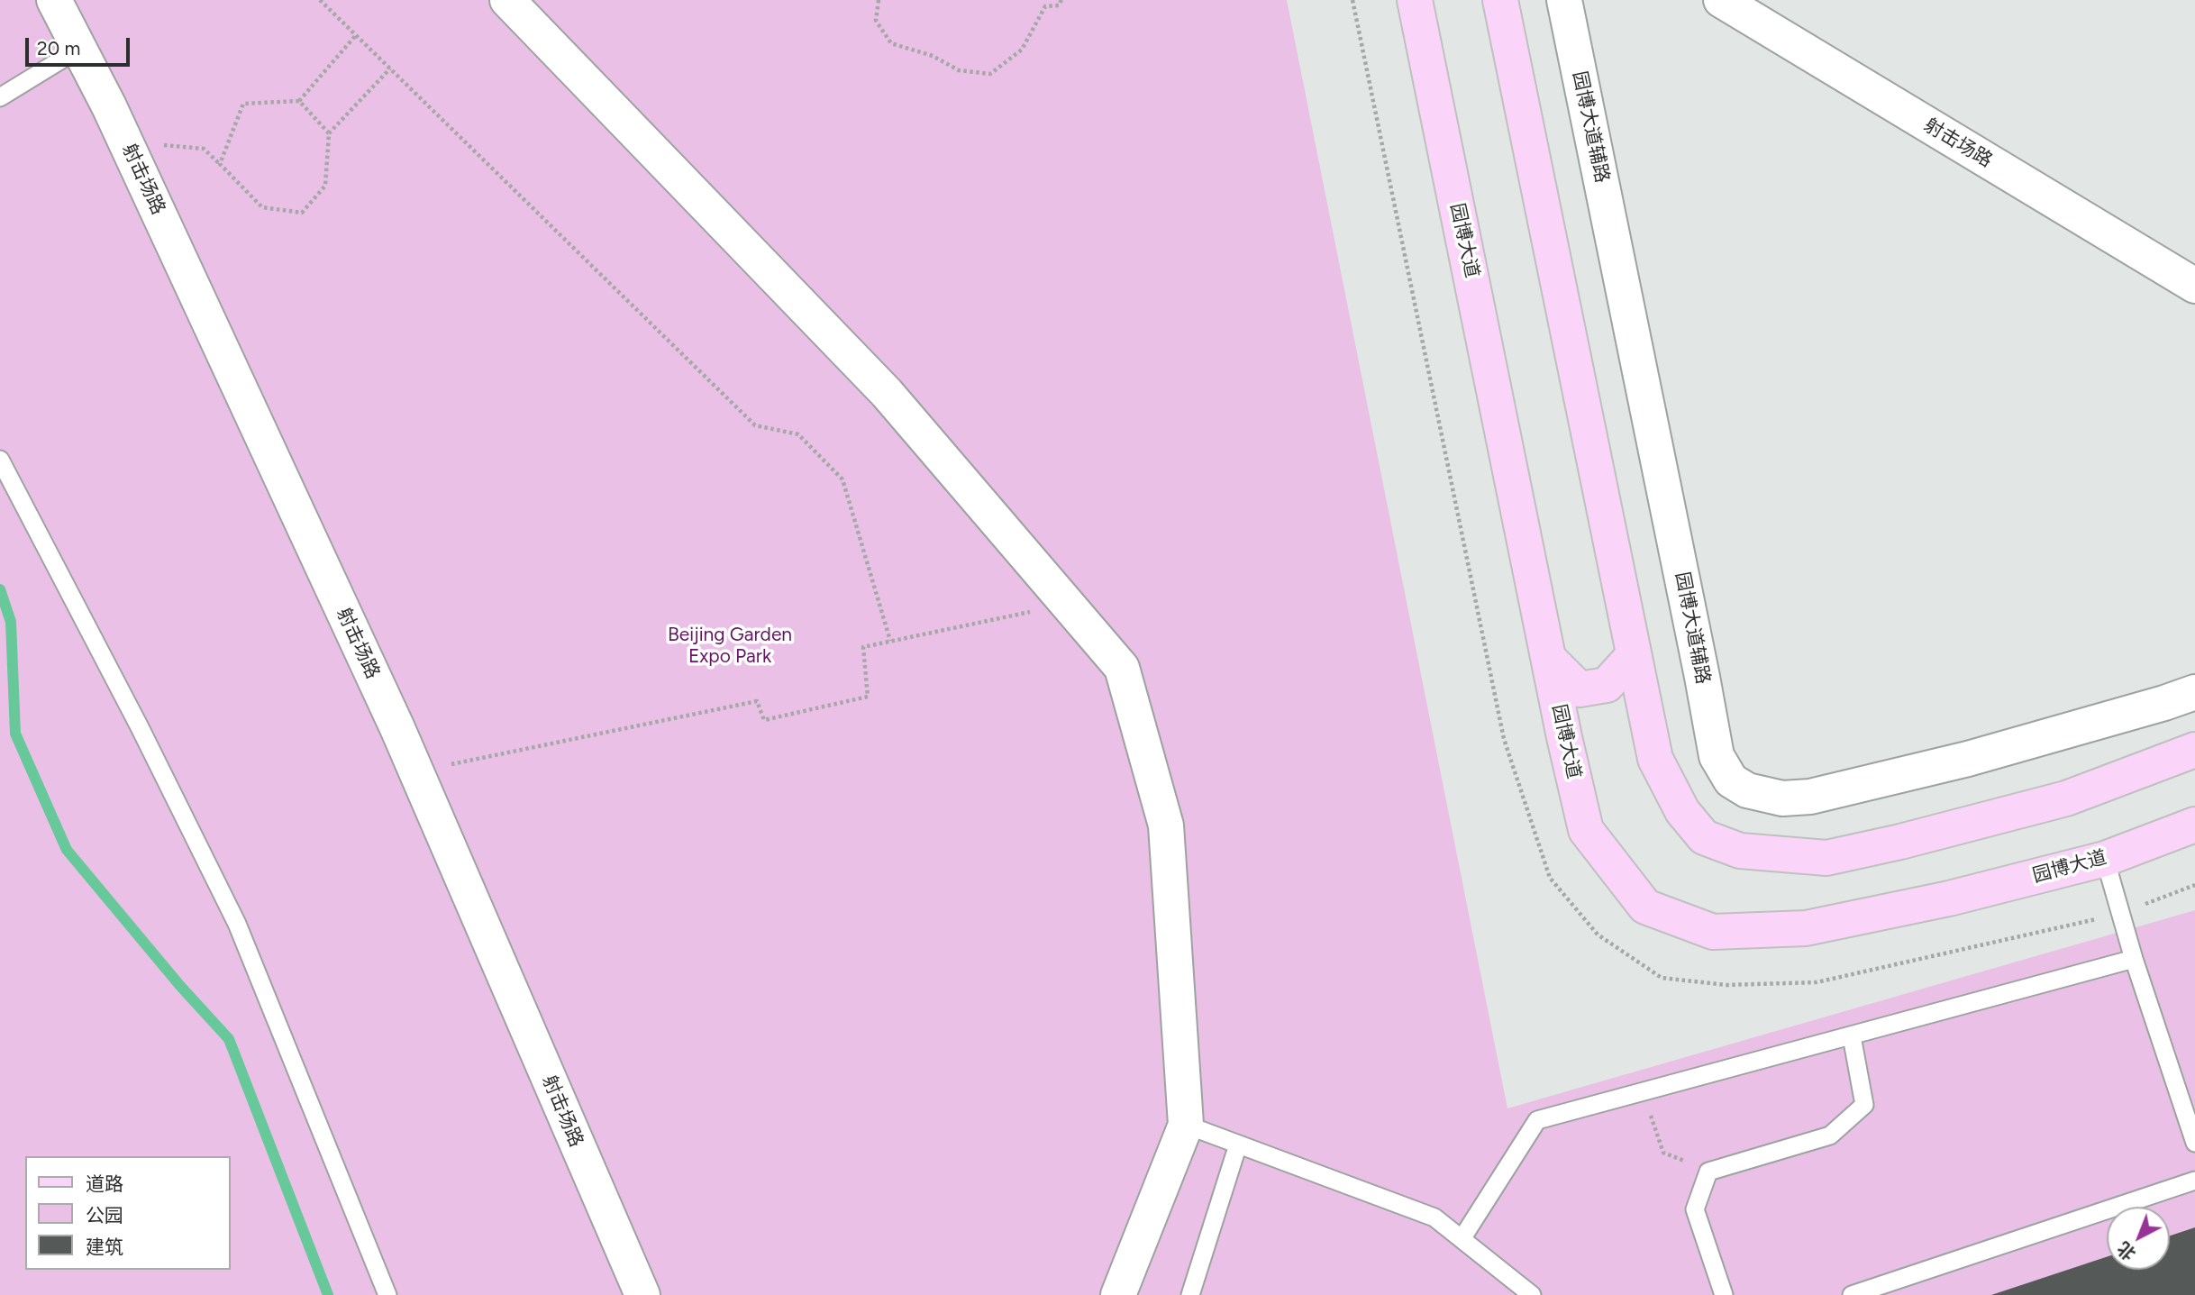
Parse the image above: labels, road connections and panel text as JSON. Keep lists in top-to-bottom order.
{
  "streets": {
    "main road": ["园博大道"],
    "street": ["园博大道辅路", "射击场路"]
  },
  "parks": ["Beijing Garden Expo Park"],
  "legend": ["道路", "公园", "建筑"],
  "scale_bar": "20 m",
  "north": "bottom left"
}
